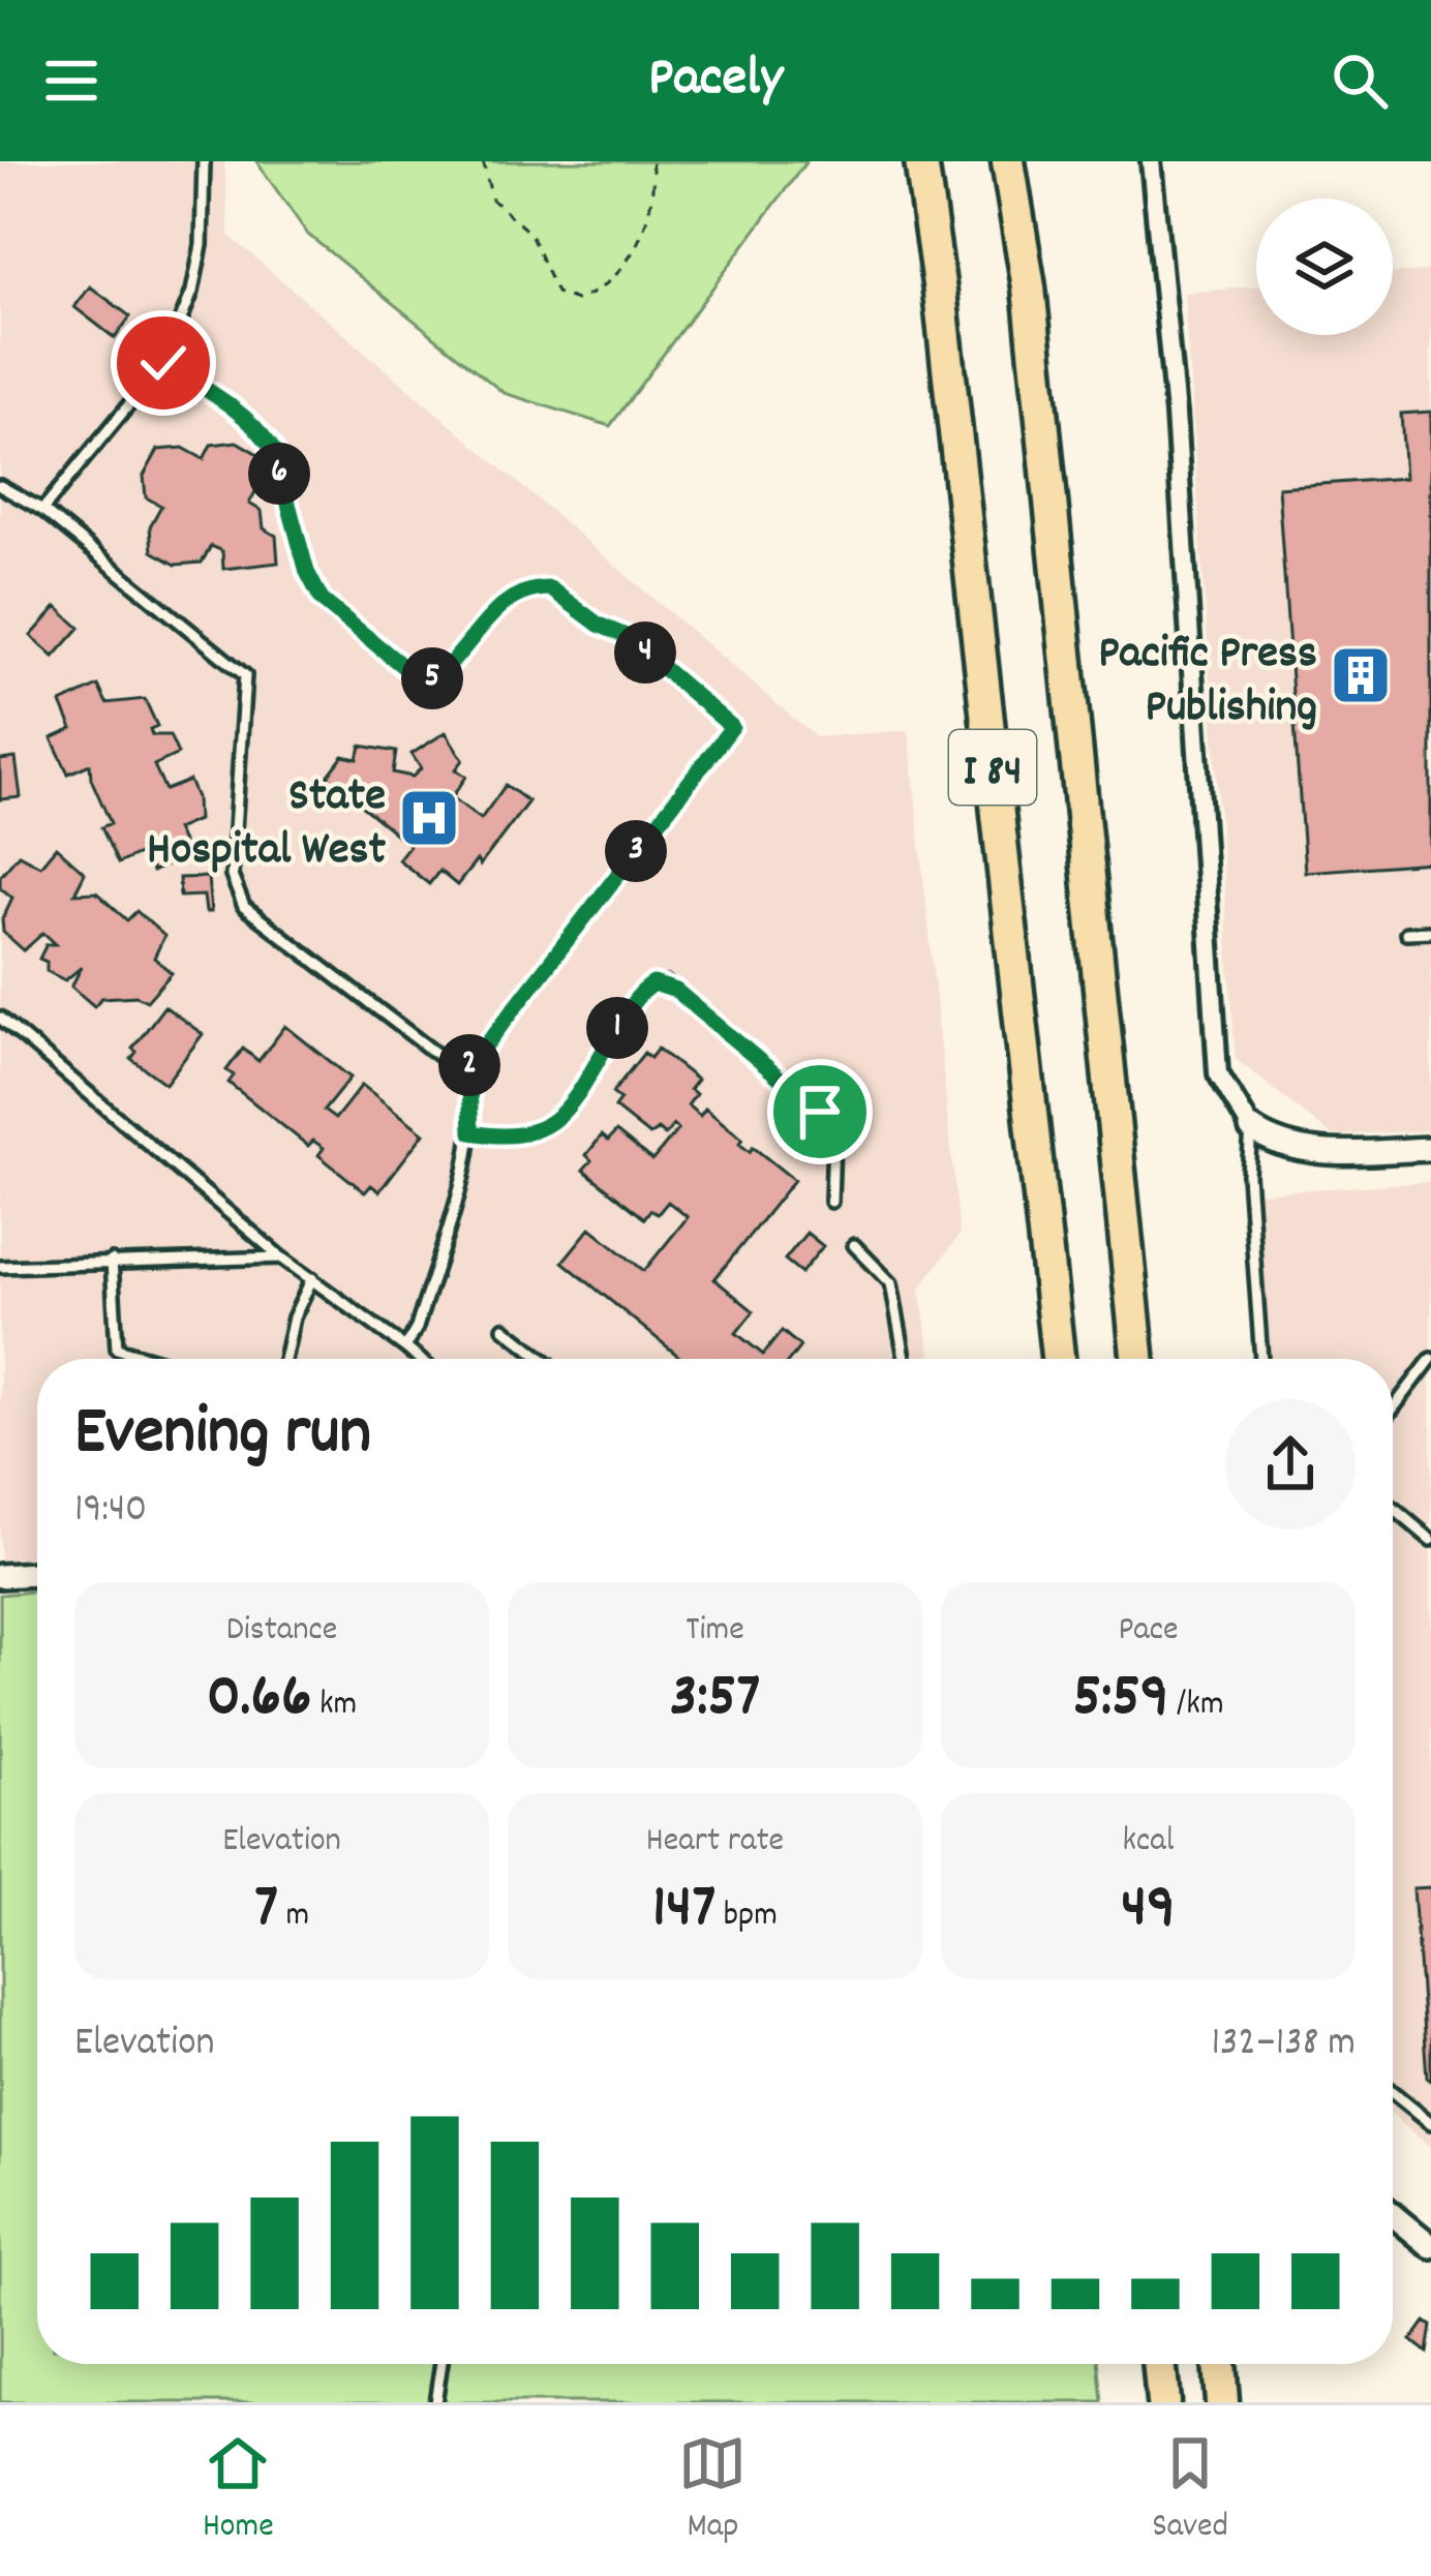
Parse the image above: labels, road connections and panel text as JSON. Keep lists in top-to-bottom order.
{
  "streets": {
    "highway": ["I 84"]
  },
  "places": {
    "building": ["Pacific Press Publishing"],
    "hospital": ["State Hospital West"]
  },
  "page": {
    "header": "Pacely",
    "pins": [
      "6",
      "4",
      "5",
      "3",
      "1",
      "2"
    ],
    "heading": ["Evening run", "19:40"],
    "stats": [
      ["Distance", "0.66 km"],
      ["Time", "3:57"],
      ["Pace", "5:59 /km"],
      ["Elevation", "7 m"],
      ["Heart rate", "147 bpm"],
      ["kcal", "49"]
    ],
    "chart": ["Elevation", "132–138 m"],
    "tabs": ["Home", "Map", "Saved"]
  }
}
